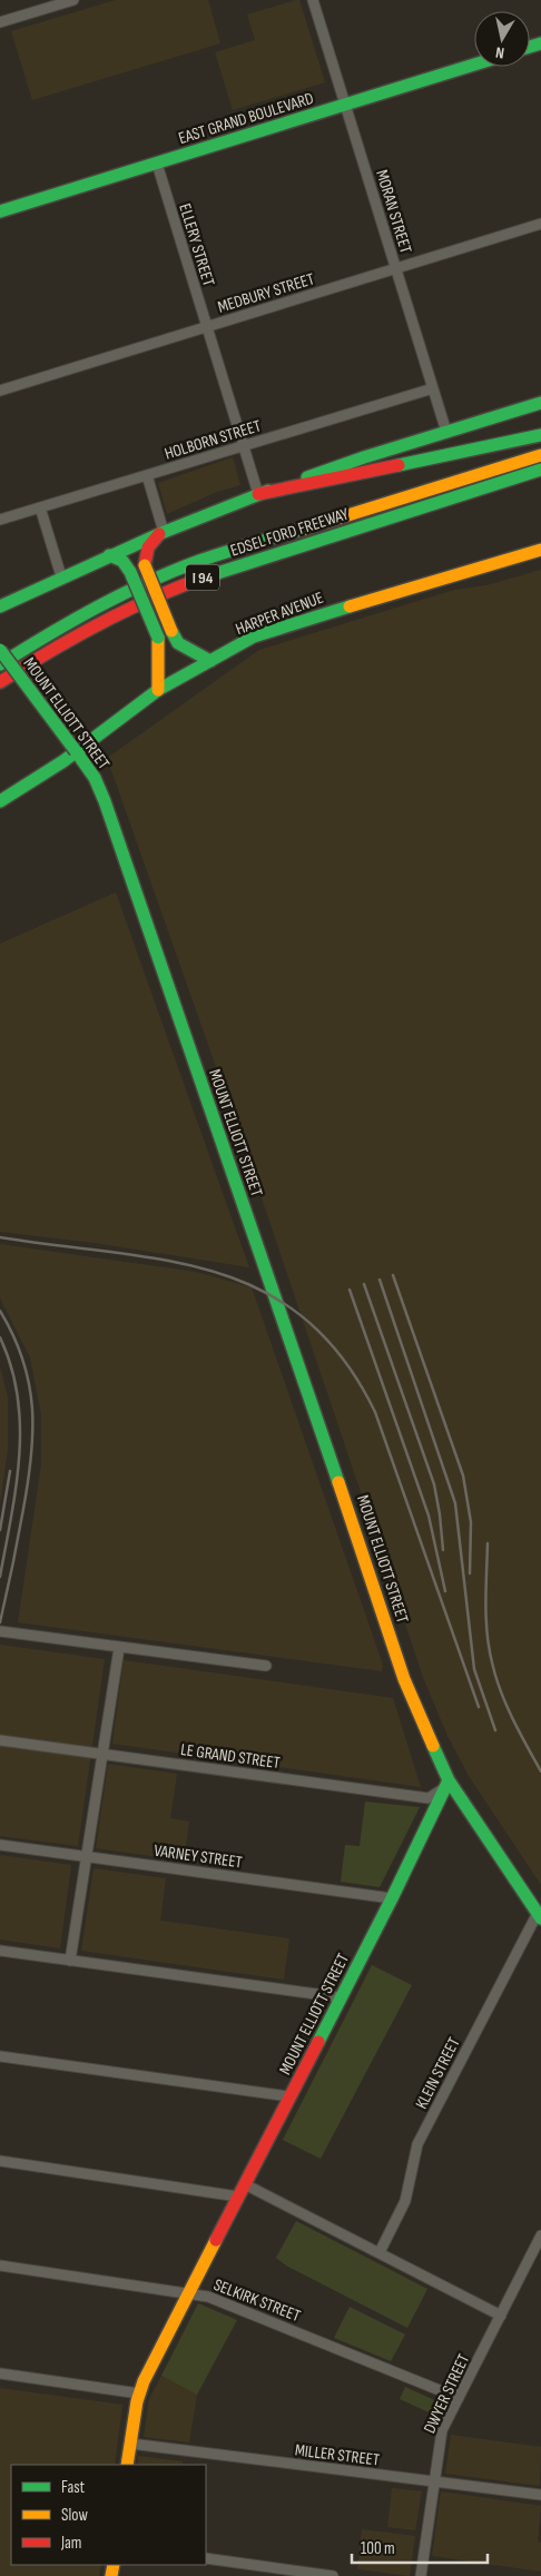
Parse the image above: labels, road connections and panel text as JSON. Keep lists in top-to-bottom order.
{
  "streets": {
    "main road": [
      "EAST GRAND BOULEVARD",
      "EDSEL FORD FREEWAY",
      "I 94",
      "HARPER AVENUE",
      "MOUNT ELLIOTT STREET"
    ],
    "street": [
      "MORAN STREET",
      "ELLERY STREET",
      "MEDBURY STREET",
      "HOLBORN STREET",
      "LE GRAND STREET",
      "VARNEY STREET",
      "KLEIN STREET",
      "SELKIRK STREET",
      "DWYER STREET",
      "MILLER STREET"
    ]
  },
  "crossings": [
    ["EAST GRAND BOULEVARD", "MORAN STREET"],
    ["EAST GRAND BOULEVARD", "ELLERY STREET"],
    ["MORAN STREET", "MEDBURY STREET"],
    ["MORAN STREET", "HOLBORN STREET"],
    ["ELLERY STREET", "MEDBURY STREET"],
    ["ELLERY STREET", "HOLBORN STREET"],
    ["HARPER AVENUE", "MOUNT ELLIOTT STREET"],
    ["MOUNT ELLIOTT STREET", "LE GRAND STREET"],
    ["MOUNT ELLIOTT STREET", "VARNEY STREET"],
    ["MOUNT ELLIOTT STREET", "SELKIRK STREET"],
    ["MOUNT ELLIOTT STREET", "MILLER STREET"],
    ["SELKIRK STREET", "DWYER STREET"],
    ["DWYER STREET", "MILLER STREET"]
  ],
  "legend": ["Fast", "Slow", "Jam"],
  "scale_bar": "100 m",
  "north": "bottom"
}
